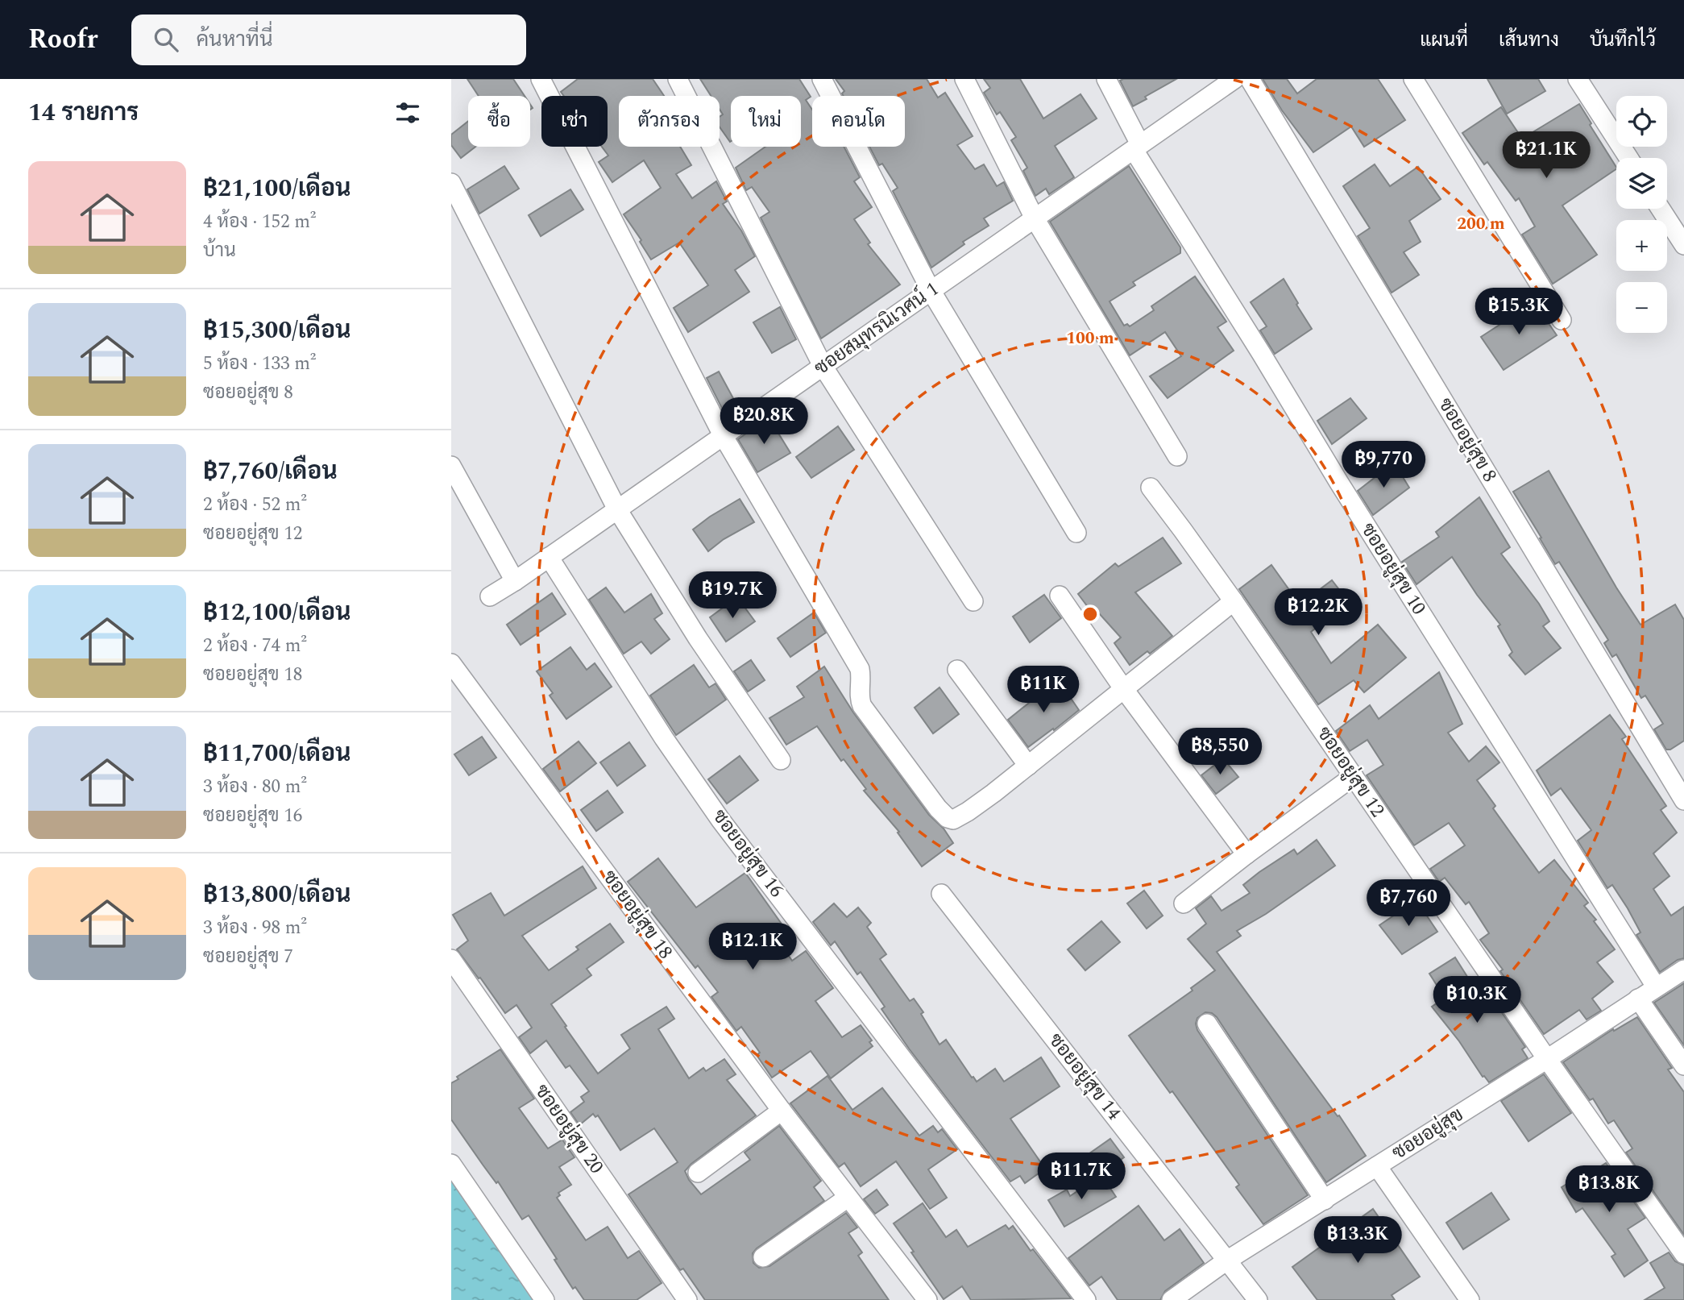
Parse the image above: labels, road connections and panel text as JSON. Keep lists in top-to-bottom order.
{
  "streets": {
    "street": [
      "ซอยสมุทรนิเวศน์ 1",
      "ซอยอยู่สุข 8",
      "ซอยอยู่สุข 10",
      "ซอยอยู่สุข 12",
      "ซอยอยู่สุข 16",
      "ซอยอยู่สุข 18",
      "ซอยอยู่สุข 14",
      "ซอยอยู่สุข 20",
      "ซอยอยู่สุข"
    ]
  },
  "crossings": [
    ["ซอยสมุทรนิเวศน์ 1", "ซอยอยู่สุข 10"],
    ["ซอยสมุทรนิเวศน์ 1", "ซอยอยู่สุข 16"],
    ["ซอยอยู่สุข 10", "ซอยอยู่สุข"],
    ["ซอยอยู่สุข 12", "ซอยอยู่สุข"],
    ["ซอยอยู่สุข 14", "ซอยอยู่สุข"]
  ],
  "page": {
    "header": "Roofr",
    "search": "ค้นหาที่นี่",
    "nav": ["แผนที่", "เส้นทาง", "บันทึกไว้"],
    "heading": "14 รายการ",
    "map_buttons": ["+", "−"],
    "chip": [
      "ซื้อ",
      "เช่า",
      "ตัวกรอง",
      "ใหม่",
      "คอนโด"
    ],
    "price": [
      "฿21.1K",
      "฿15.3K",
      "฿20.8K",
      "฿9,770",
      "฿19.7K",
      "฿12.2K",
      "฿11K",
      "฿8,550",
      "฿7,760",
      "฿12.1K",
      "฿10.3K",
      "฿11.7K",
      "฿13.8K",
      "฿13.3K"
    ],
    "list": [
      {
        "name": "฿21,100/เดือน",
        "note": "4 ห้อง · 152 m² · บ้าน"
      },
      {
        "name": "฿15,300/เดือน",
        "note": "5 ห้อง · 133 m² · ซอยอยู่สุข 8"
      },
      {
        "name": "฿7,760/เดือน",
        "note": "2 ห้อง · 52 m² · ซอยอยู่สุข 12"
      },
      {
        "name": "฿12,100/เดือน",
        "note": "2 ห้อง · 74 m² · ซอยอยู่สุข 18"
      },
      {
        "name": "฿11,700/เดือน",
        "note": "3 ห้อง · 80 m² · ซอยอยู่สุข 16"
      },
      {
        "name": "฿13,800/เดือน",
        "note": "3 ห้อง · 98 m² · ซอยอยู่สุข 7"
      }
    ]
  },
  "rings": ["200 m", "100 m"]
}
